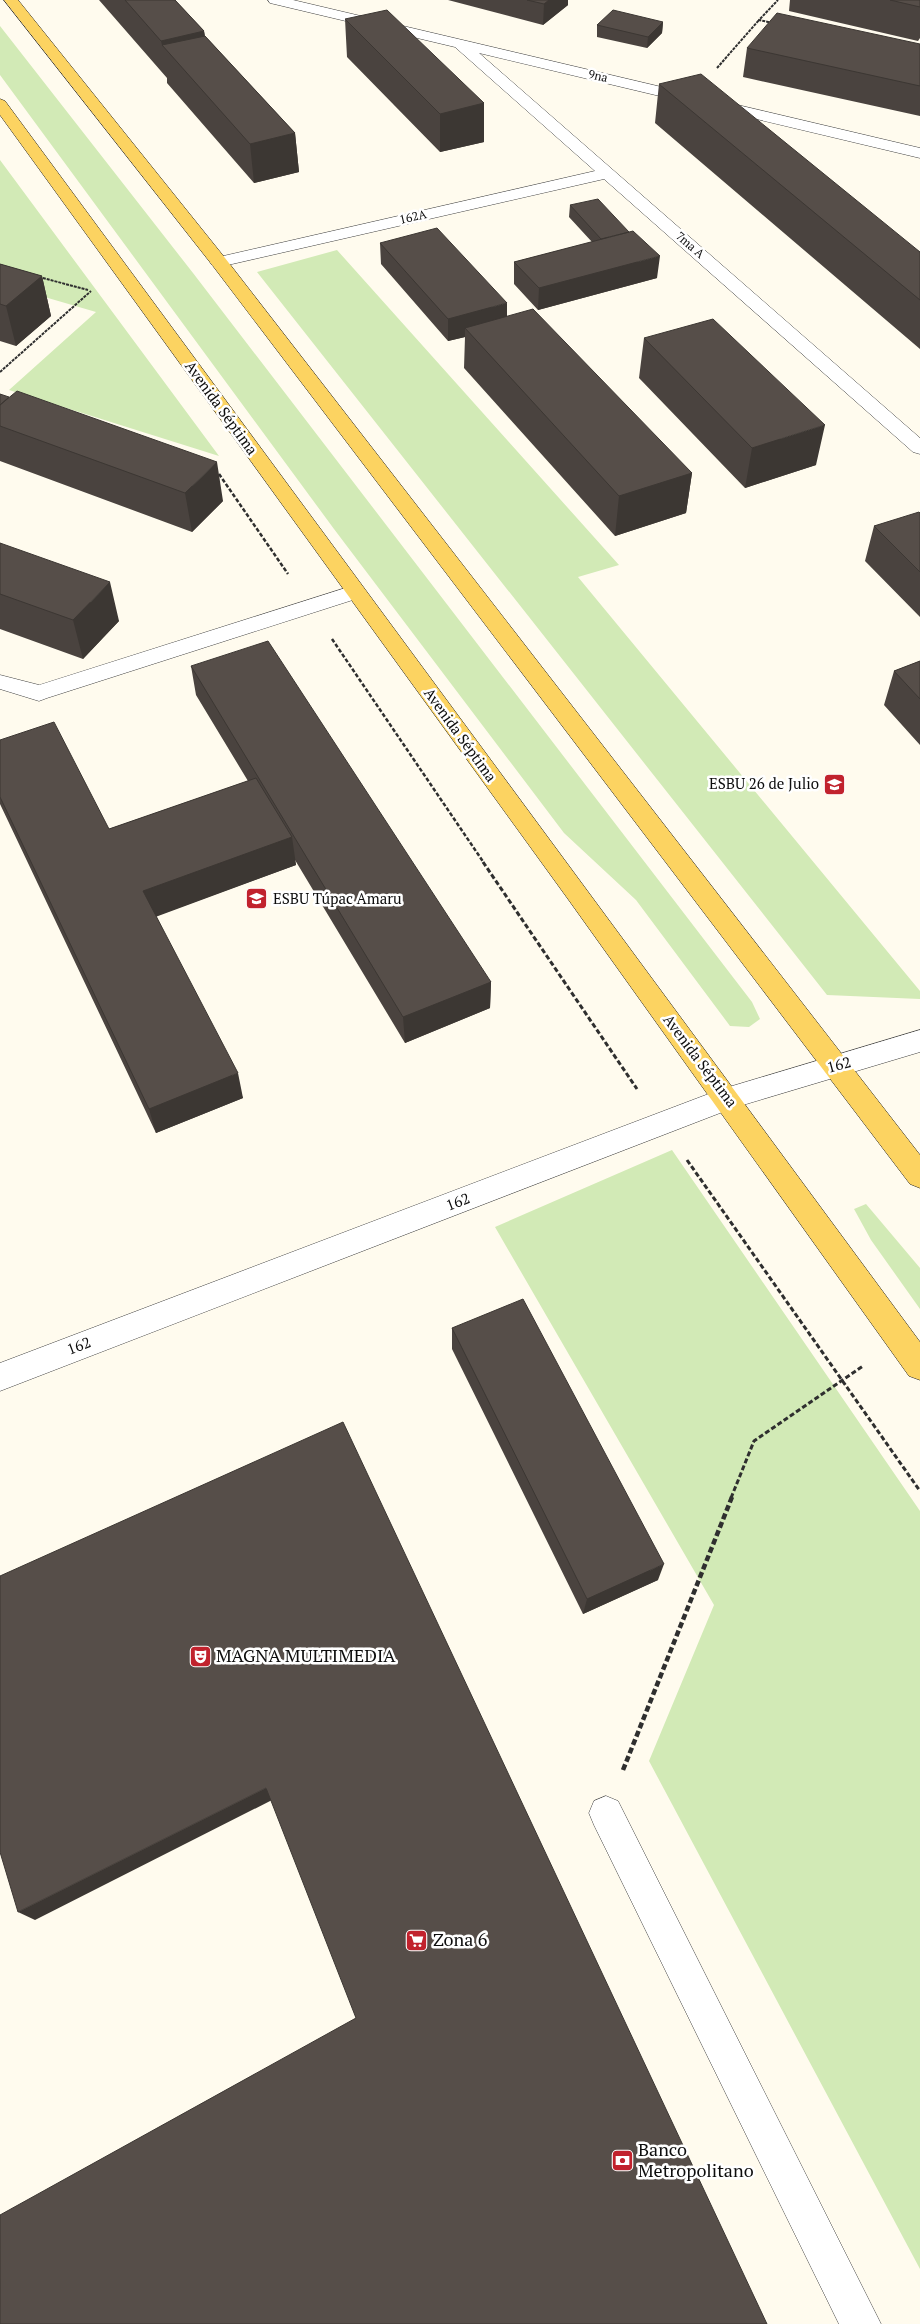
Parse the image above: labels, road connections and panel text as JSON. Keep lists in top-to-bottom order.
{
  "streets": {
    "main road": ["Avenida Séptima"],
    "street": [
      "9na",
      "162A",
      "7ma A",
      "162"
    ]
  },
  "crossings": [
    ["9na", "7ma A"],
    ["162A", "7ma A"],
    ["Avenida Séptima", "162"]
  ],
  "places": {
    "school or university": ["ESBU 26 de Julio", "ESBU Túpac Amaru"],
    "theatre": ["MAGNA MULTIMEDIA"],
    "supermarket": ["Zona 6"],
    "bank": ["Banco Metropolitano"]
  }
}
